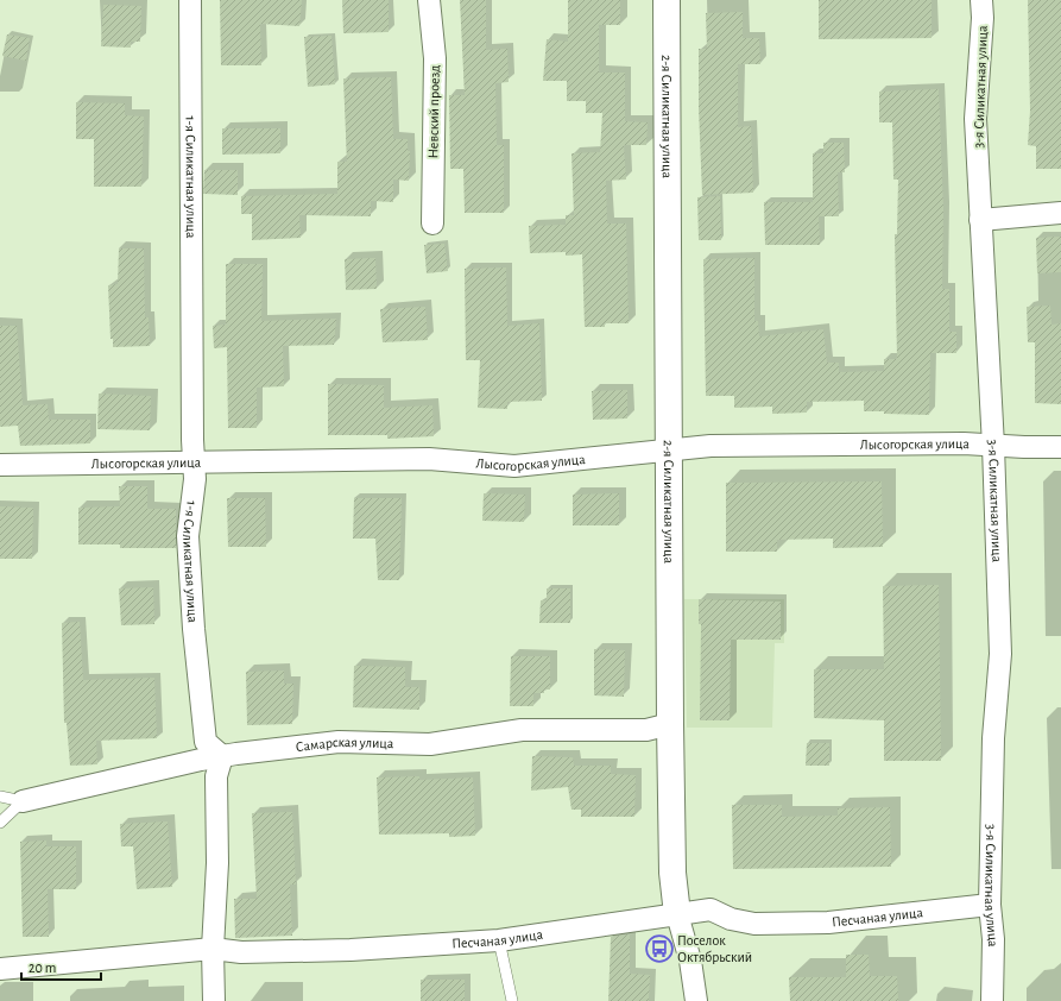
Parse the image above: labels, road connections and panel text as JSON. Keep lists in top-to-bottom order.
{
  "streets": {
    "street": [
      "3-я Силикатная улица",
      "Невский проезд",
      "2-я Силикатная улица",
      "1-я Силикатная улица",
      "Лысогорская улица",
      "Самарская улица",
      "Песчаная улица"
    ]
  },
  "crossings": [
    ["3-я Силикатная улица", "Лысогорская улица"],
    ["3-я Силикатная улица", "Песчаная улица"],
    ["2-я Силикатная улица", "Лысогорская улица"],
    ["2-я Силикатная улица", "Самарская улица"],
    ["2-я Силикатная улица", "Песчаная улица"],
    ["1-я Силикатная улица", "Лысогорская улица"],
    ["1-я Силикатная улица", "Самарская улица"]
  ],
  "places": {
    "bus stop": ["Поселок Октябрьский"]
  },
  "scale_bar": "20 m"
}
